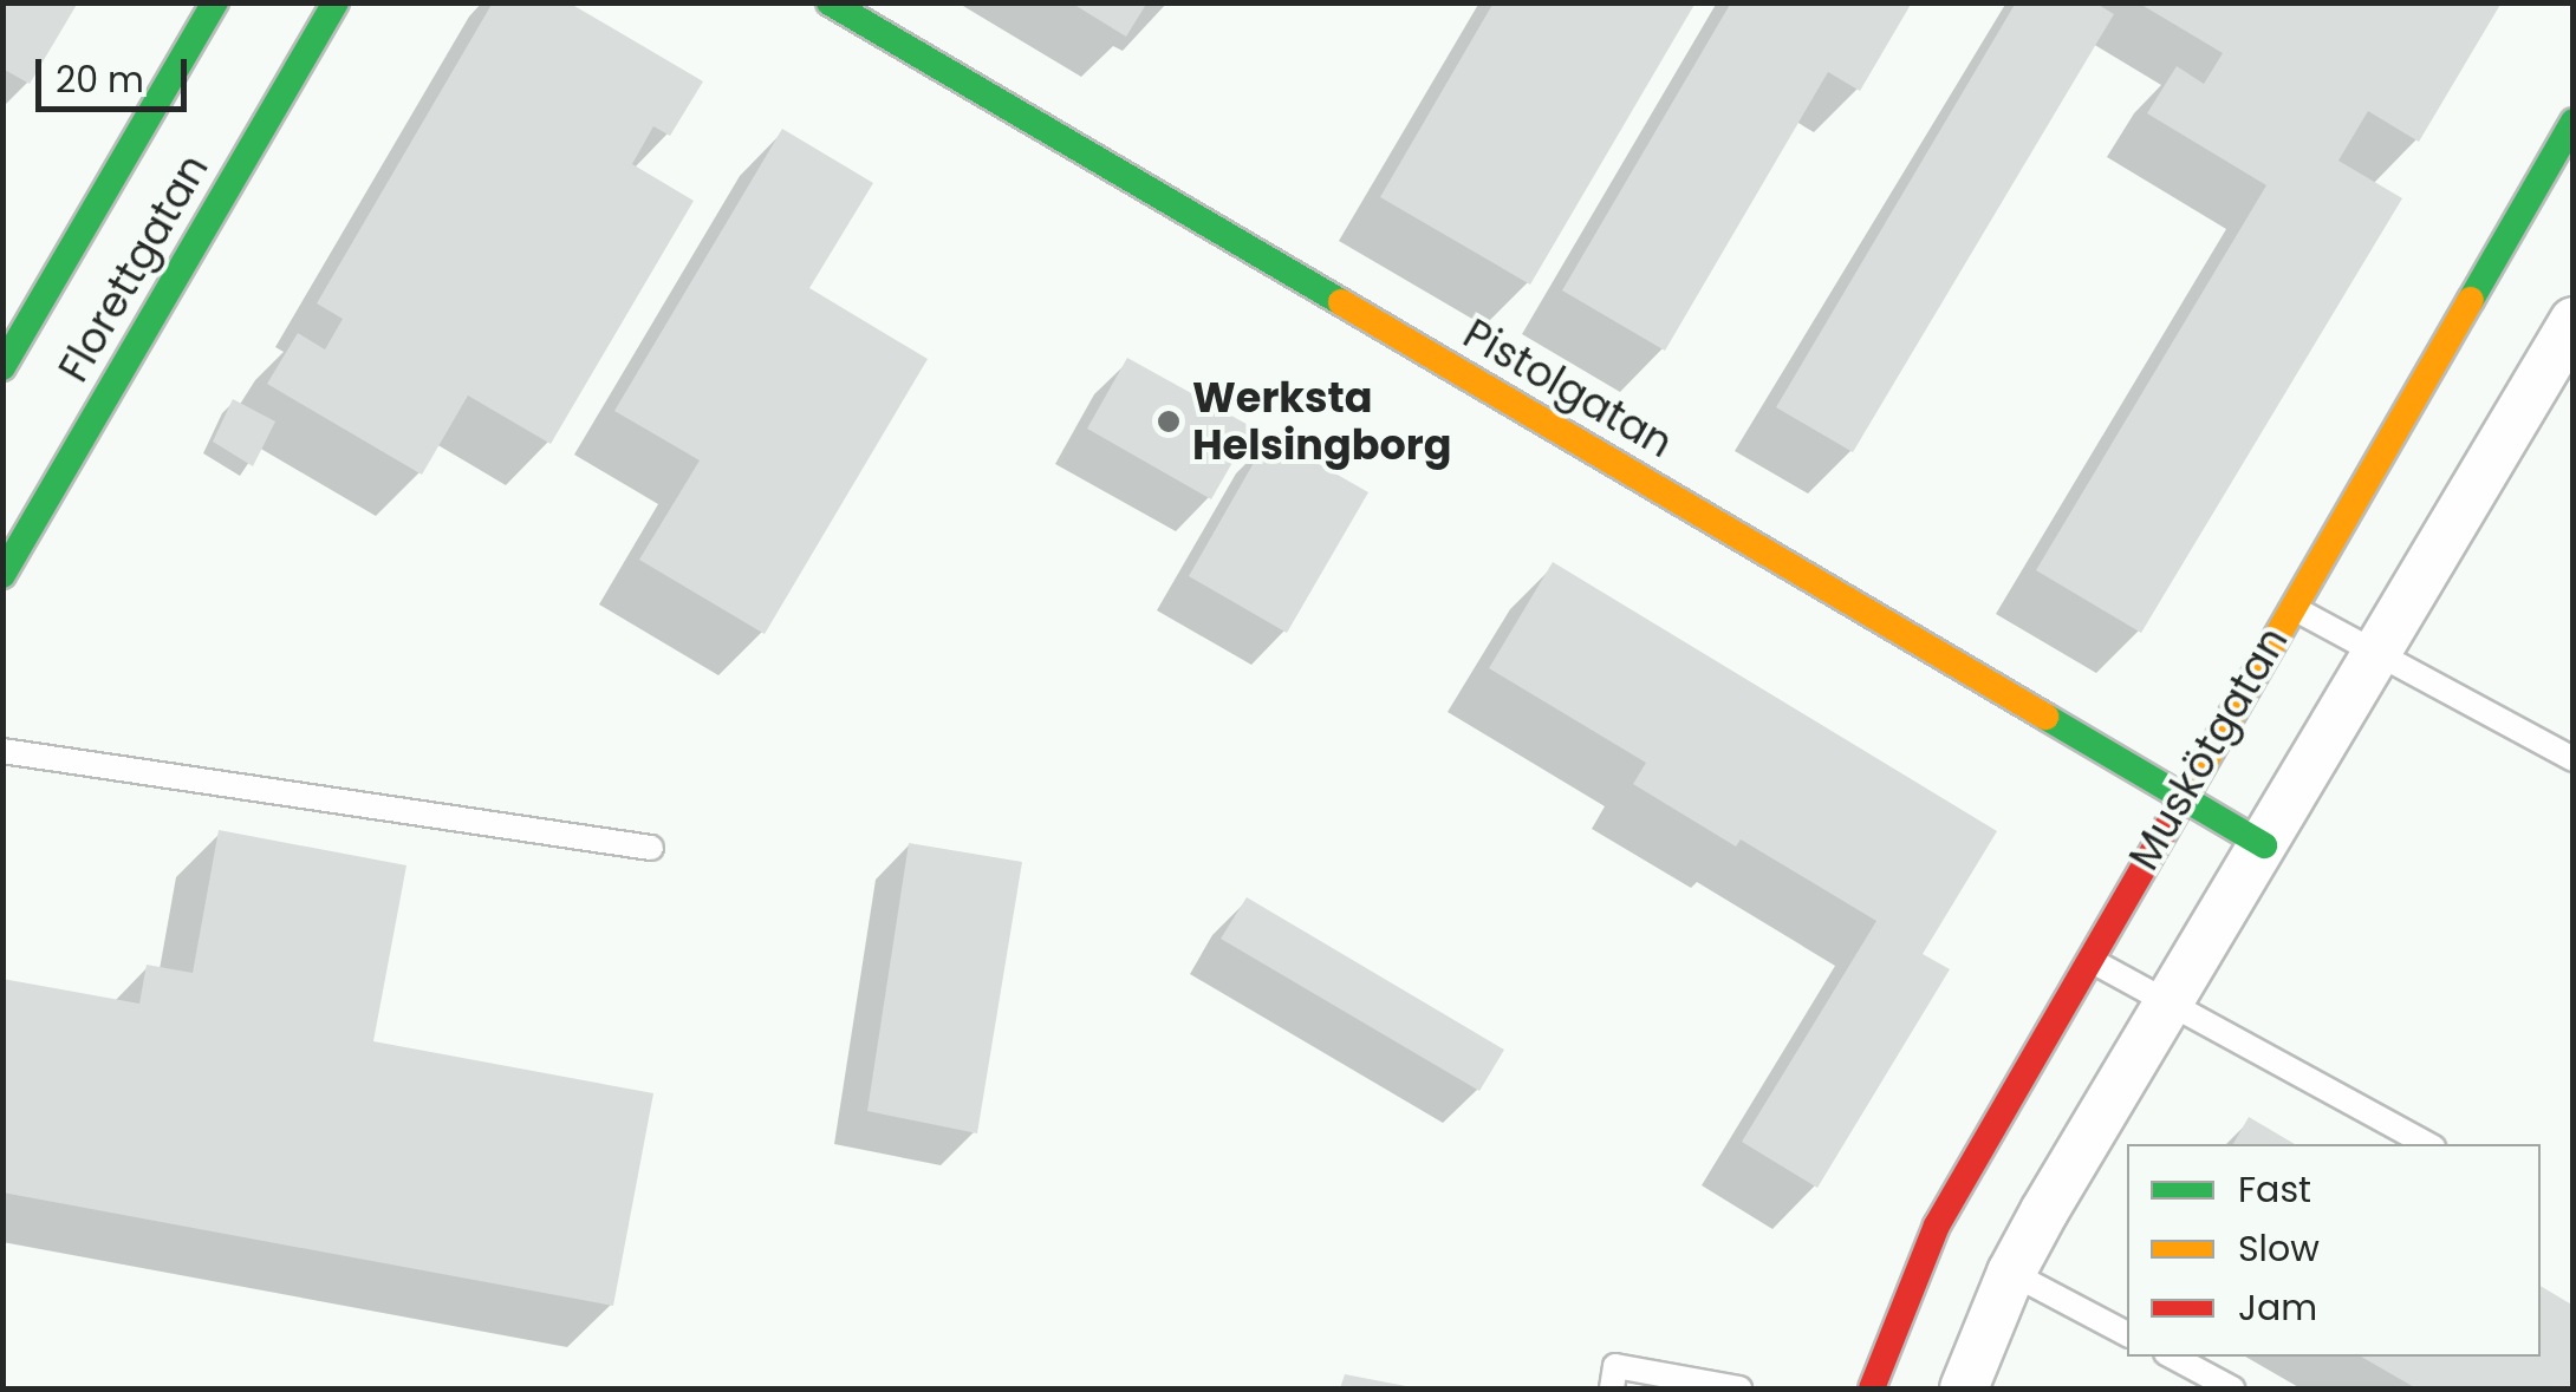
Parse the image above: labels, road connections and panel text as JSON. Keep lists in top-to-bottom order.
{
  "streets": {
    "street": ["Florettgatan", "Pistolgatan", "Muskötgatan"]
  },
  "crossings": [
    ["Pistolgatan", "Muskötgatan"]
  ],
  "places": ["Werksta Helsingborg"],
  "legend": ["Fast", "Slow", "Jam"],
  "scale_bar": "20 m"
}
